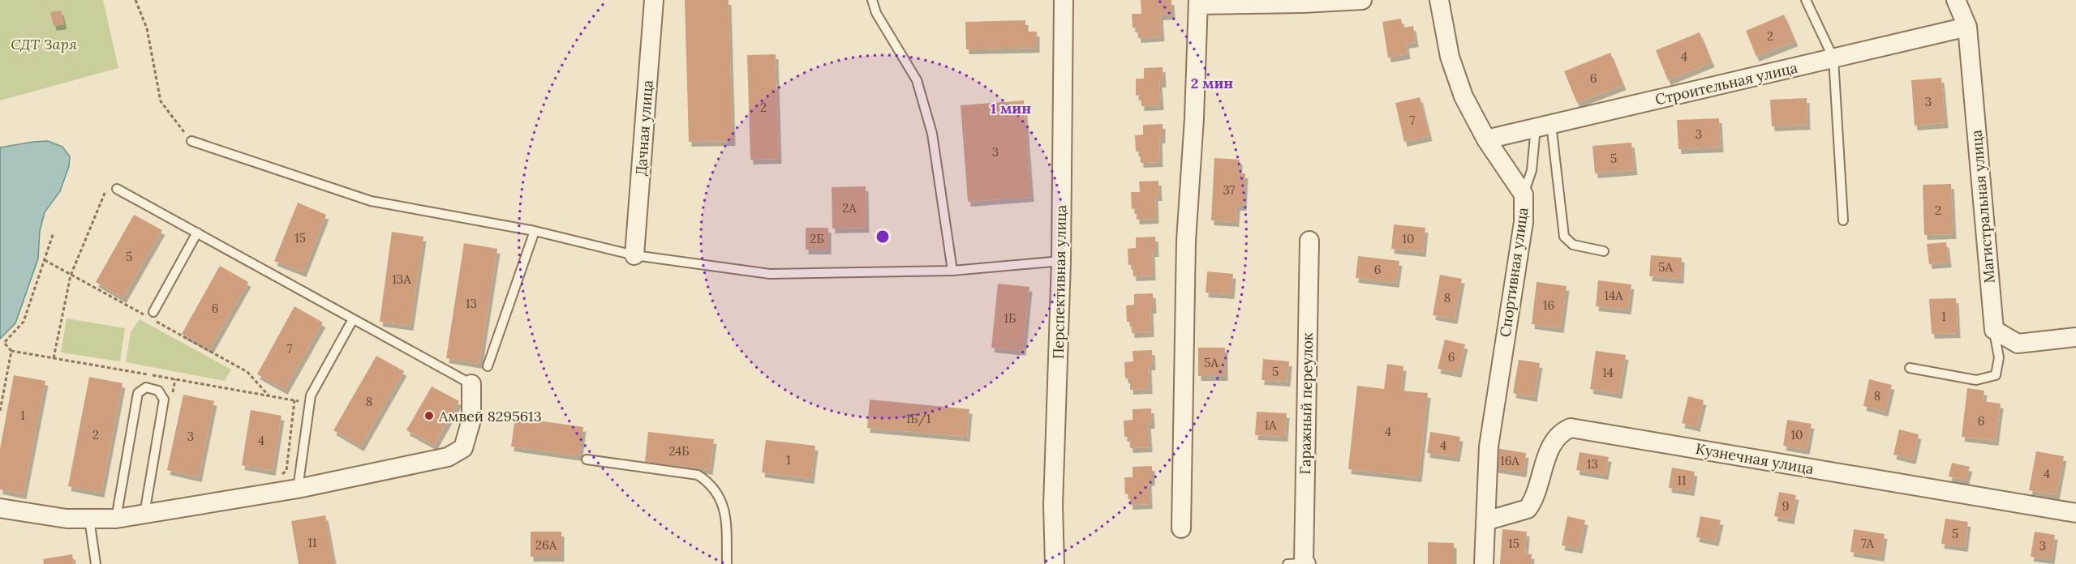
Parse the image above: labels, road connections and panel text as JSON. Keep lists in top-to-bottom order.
{
  "streets": {
    "street": [
      "Строительная улица",
      "Дачная улица",
      "Магистральная улица",
      "Спортивная улица",
      "Перспективная улица",
      "Гаражный переулок",
      "Кузнечная улица"
    ]
  },
  "crossings": [
    ["Строительная улица", "Магистральная улица"],
    ["Строительная улица", "Спортивная улица"],
    ["Спортивная улица", "Кузнечная улица"]
  ],
  "parks": ["СДТ Заря"],
  "places": ["Амвей 8295613"],
  "house_numbers": [
    "2",
    "4",
    "6",
    "3",
    "2",
    "7",
    "3",
    "3",
    "5",
    "37",
    "2А",
    "2",
    "15",
    "2Б",
    "10",
    "5",
    "5А",
    "6",
    "13А",
    "14А",
    "8",
    "13",
    "16",
    "6",
    "1",
    "1Б",
    "7",
    "6",
    "5А",
    "5",
    "14",
    "8",
    "8",
    "1",
    "1Б/1",
    "6",
    "1А",
    "4",
    "2",
    "10",
    "3",
    "4",
    "4",
    "24Б",
    "1",
    "16А",
    "13",
    "4",
    "11",
    "9",
    "5",
    "11",
    "15",
    "7А",
    "26А",
    "3"
  ],
  "rings": ["2 мин", "1 мин"]
}
